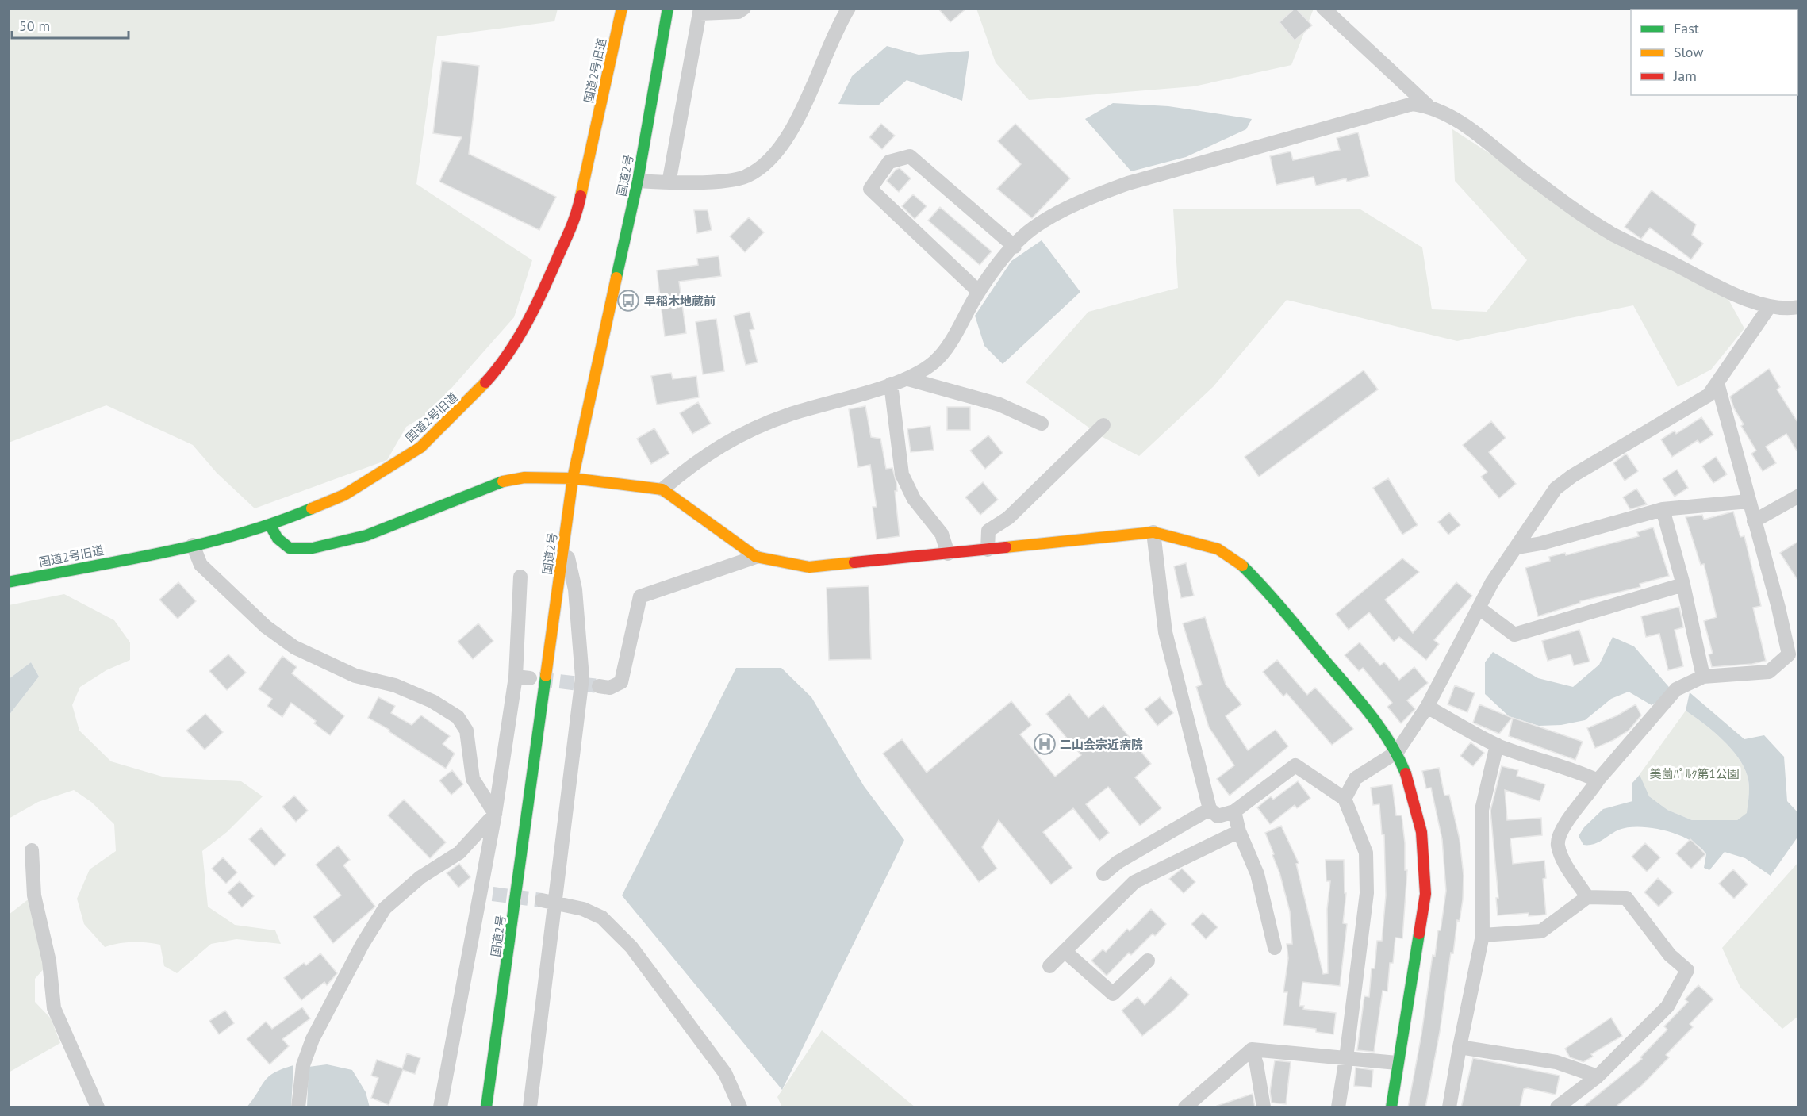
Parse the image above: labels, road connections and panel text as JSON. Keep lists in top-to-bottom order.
{
  "streets": {
    "main road": ["国道2号旧道", "国道2号"]
  },
  "parks": ["美薗ﾊﾟﾙｸ第1公園"],
  "places": {
    "bus stop": ["早稲木地蔵前"],
    "hospital": ["二山会宗近病院"]
  },
  "legend": ["Fast", "Slow", "Jam"],
  "scale_bar": "50 m"
}
